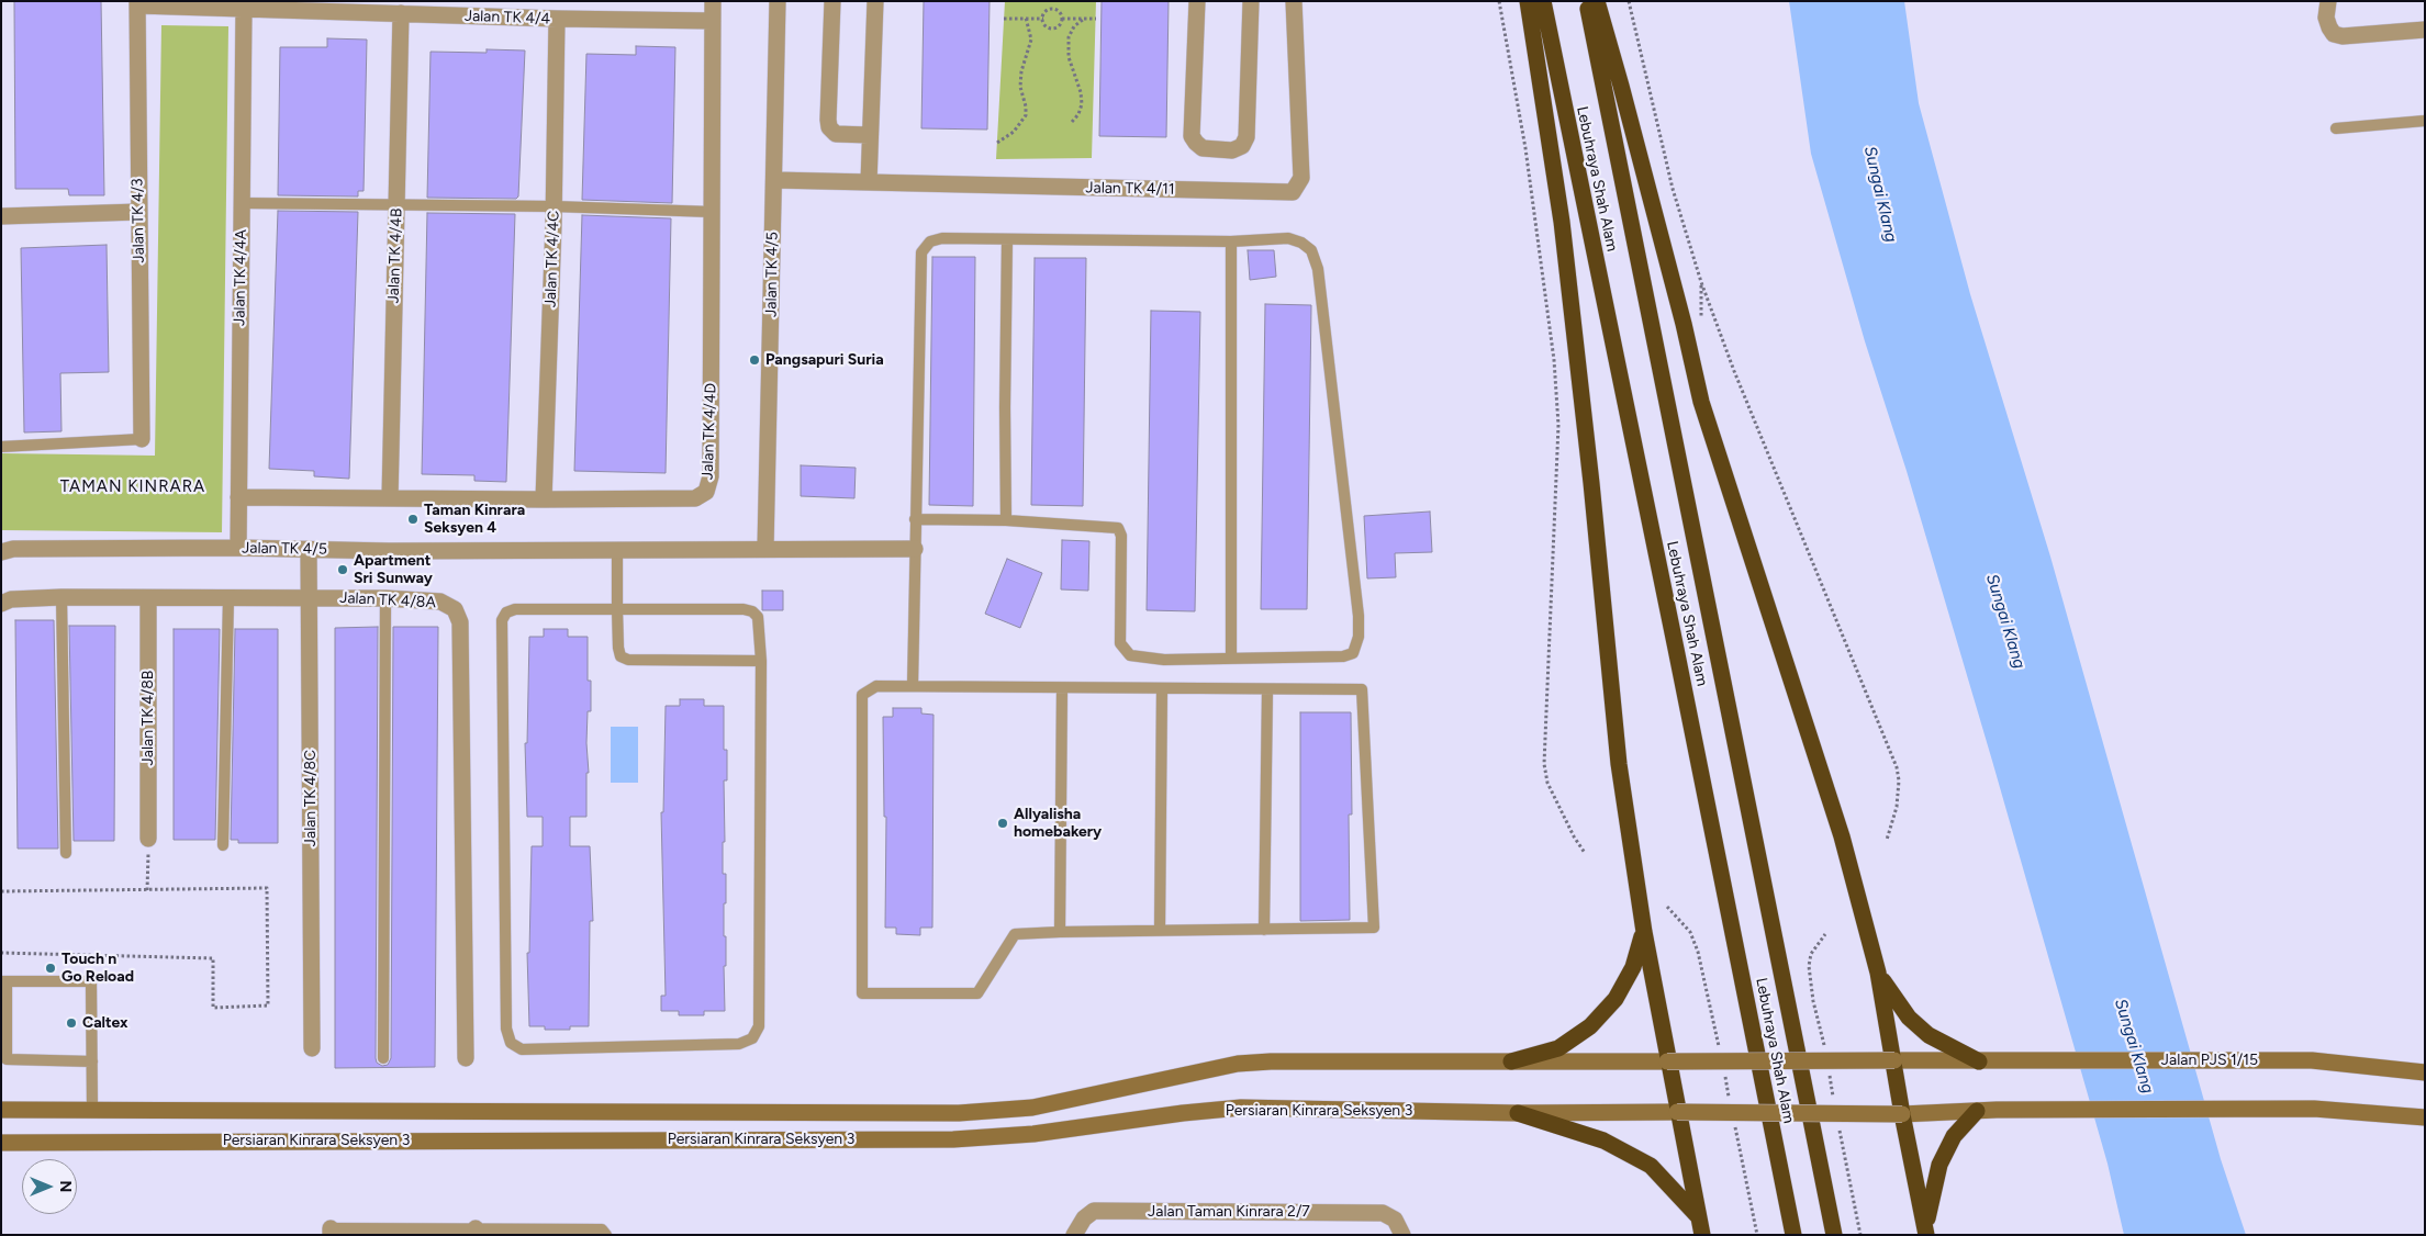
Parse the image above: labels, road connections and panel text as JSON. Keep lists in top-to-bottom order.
{
  "streets": {
    "highway": ["Lebuhraya Shah Alam"],
    "main road": ["Jalan PJS 1/15", "Persiaran Kinrara Seksyen 3"],
    "street": [
      "Jalan TK 4/4",
      "Jalan TK 4/11",
      "Jalan TK 4/3",
      "Jalan TK 4/4B",
      "Jalan TK 4/4C",
      "Jalan TK 4/5",
      "Jalan TK 4/4A",
      "Jalan TK 4/4D",
      "Jalan TK 4/8A",
      "Jalan TK 4/8B",
      "Jalan TK 4/8C",
      "Jalan Taman Kinrara 2/7"
    ]
  },
  "crossings": [
    ["Jalan TK 4/4", "Jalan TK 4/3"],
    ["Jalan TK 4/4", "Jalan TK 4/4B"],
    ["Jalan TK 4/4", "Jalan TK 4/4C"],
    ["Jalan TK 4/4", "Jalan TK 4/4A"],
    ["Jalan TK 4/4", "Jalan TK 4/4D"],
    ["Jalan TK 4/11", "Jalan TK 4/5"],
    ["Jalan TK 4/4B", "Jalan TK 4/4D"],
    ["Jalan TK 4/4C", "Jalan TK 4/4D"],
    ["Jalan TK 4/5", "Jalan TK 4/4A"],
    ["Jalan TK 4/5", "Jalan TK 4/8C"],
    ["Jalan TK 4/4A", "Jalan TK 4/4D"],
    ["Jalan TK 4/8A", "Jalan TK 4/8B"],
    ["Jalan TK 4/8A", "Jalan TK 4/8C"],
    ["Jalan PJS 1/15", "Persiaran Kinrara Seksyen 3"]
  ],
  "districts": ["TAMAN KINRARA"],
  "water": ["Sungai Klang"],
  "places": [
    "Pangsapuri Suria",
    "Taman Kinrara Seksyen 4",
    "Apartment Sri Sunway",
    "Allyalisha homebakery",
    "Touch n Go Reload",
    "Caltex"
  ],
  "north": "right"
}
